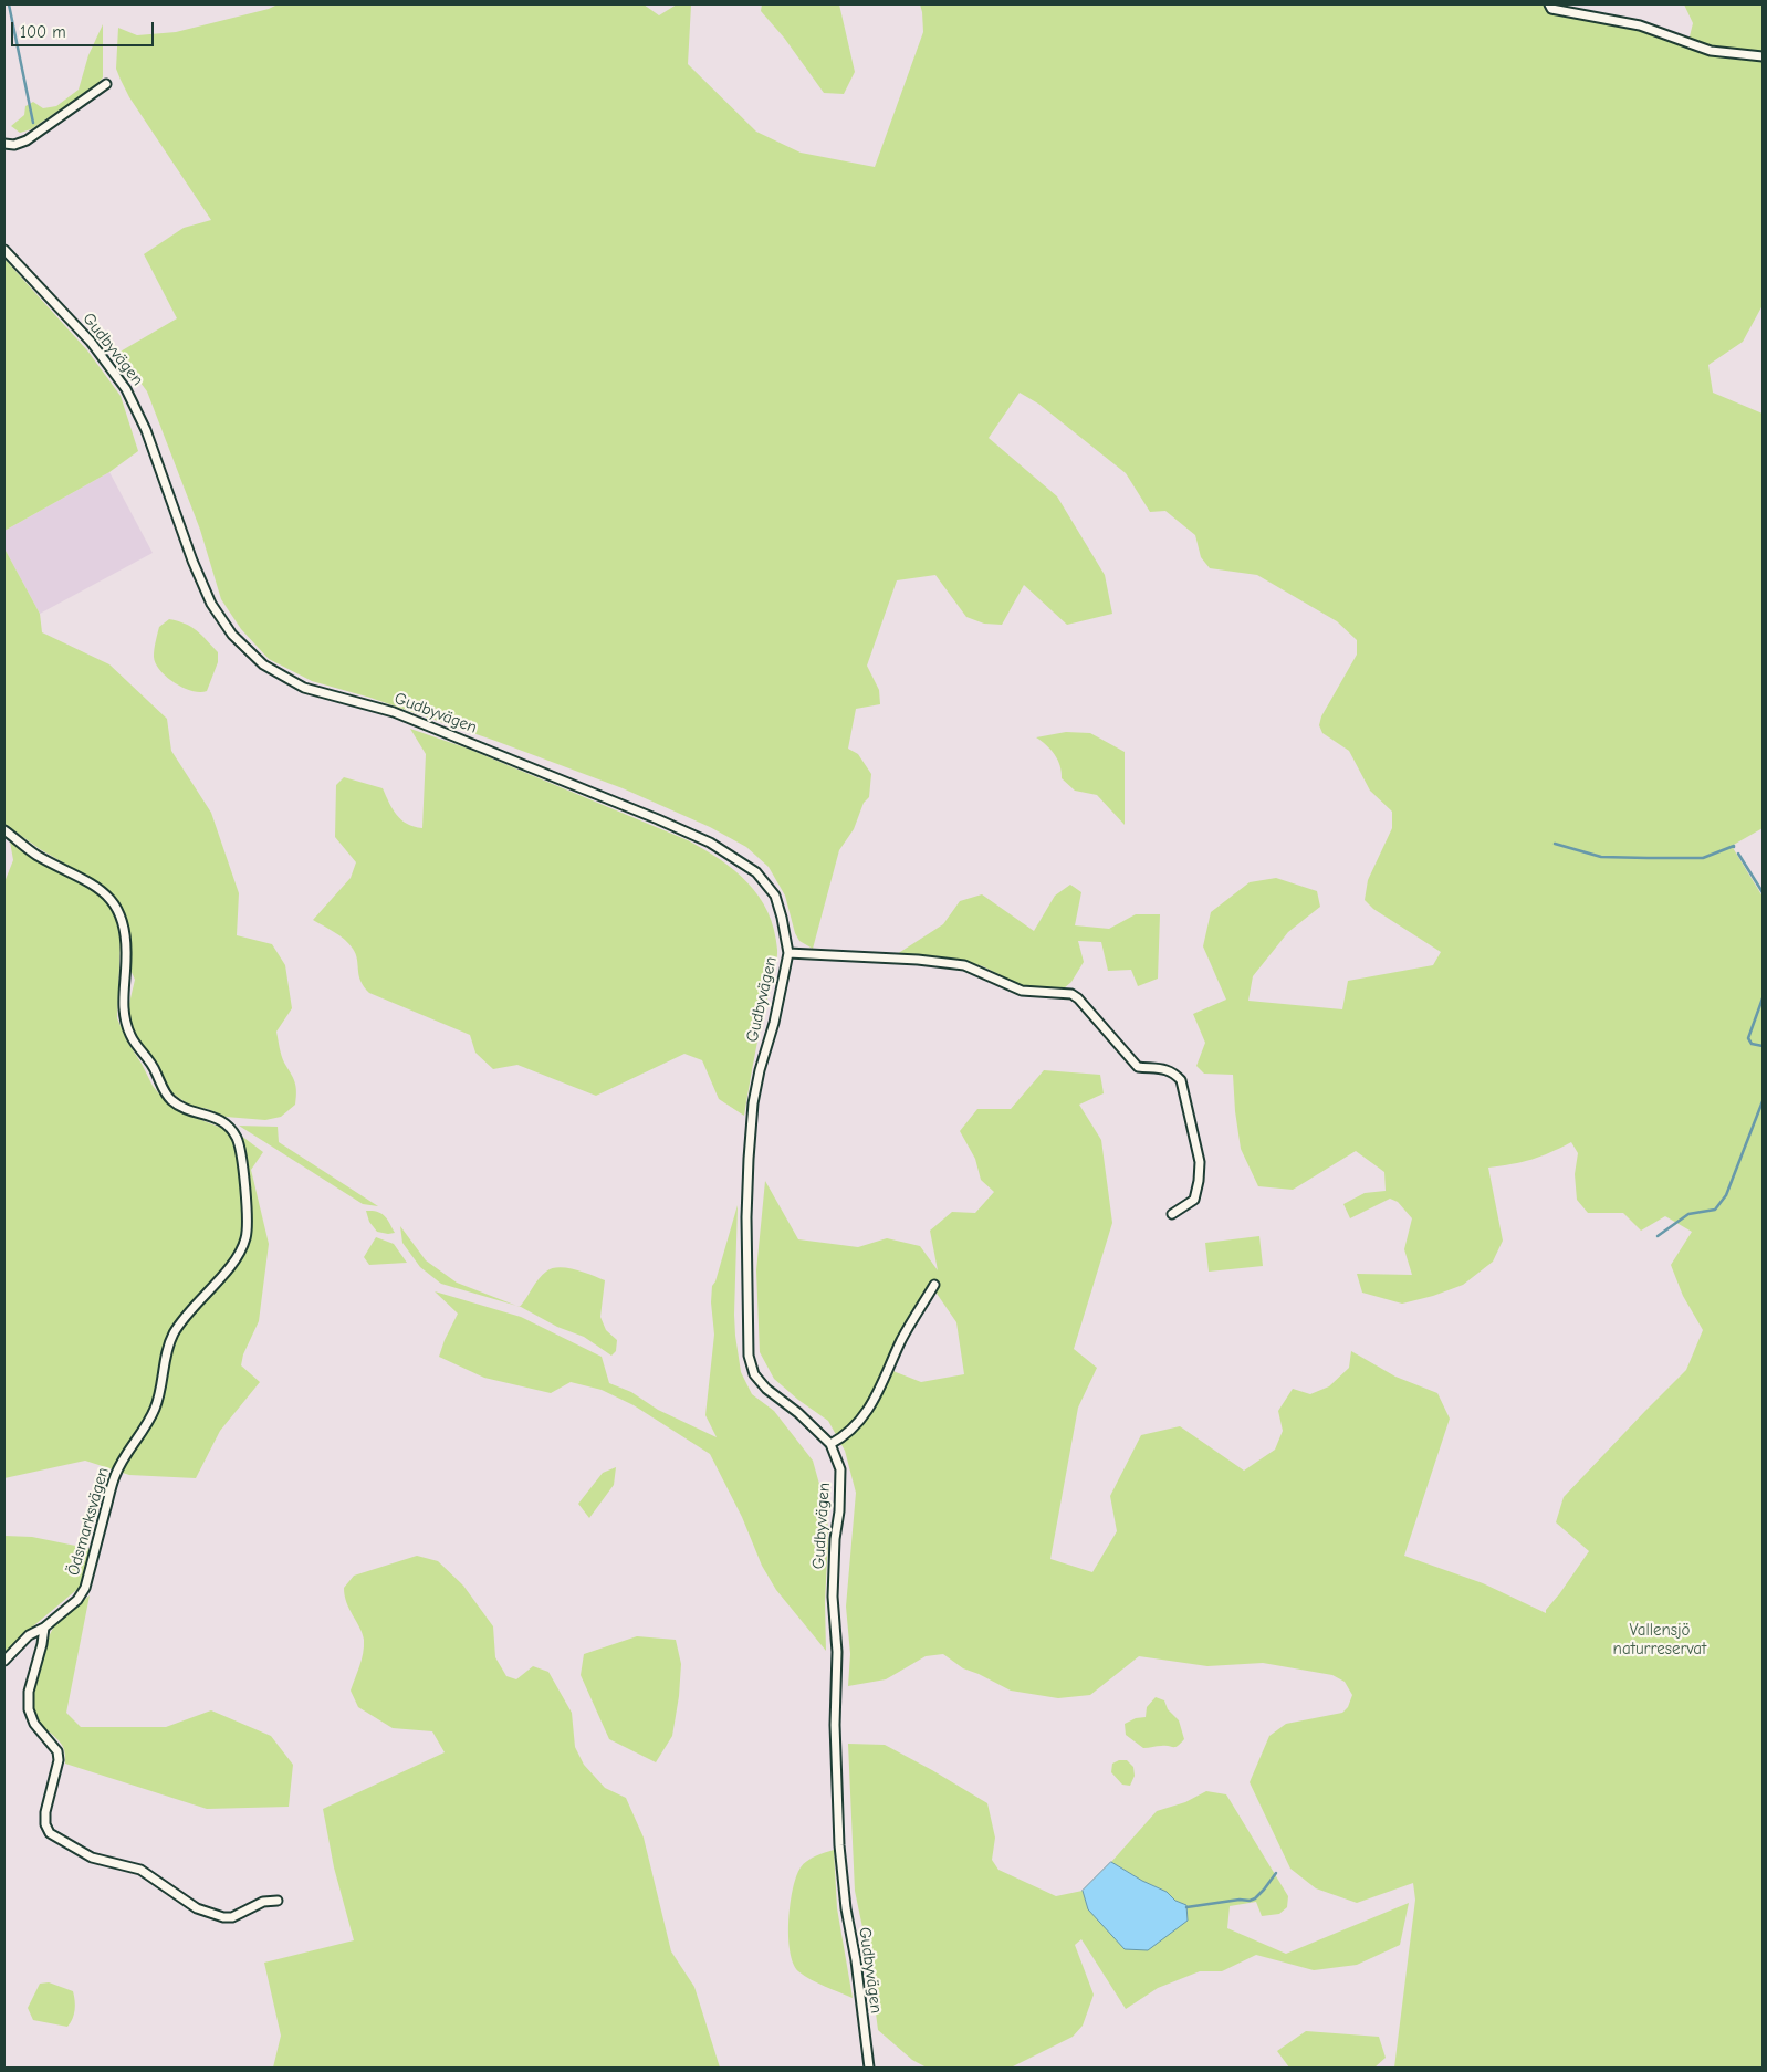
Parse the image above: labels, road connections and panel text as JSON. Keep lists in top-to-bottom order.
{
  "streets": {
    "street": ["Gudbyvägen", "Ödsmarksvägen"]
  },
  "parks": ["Vallensjö naturreservat"],
  "scale_bar": "100 m"
}
